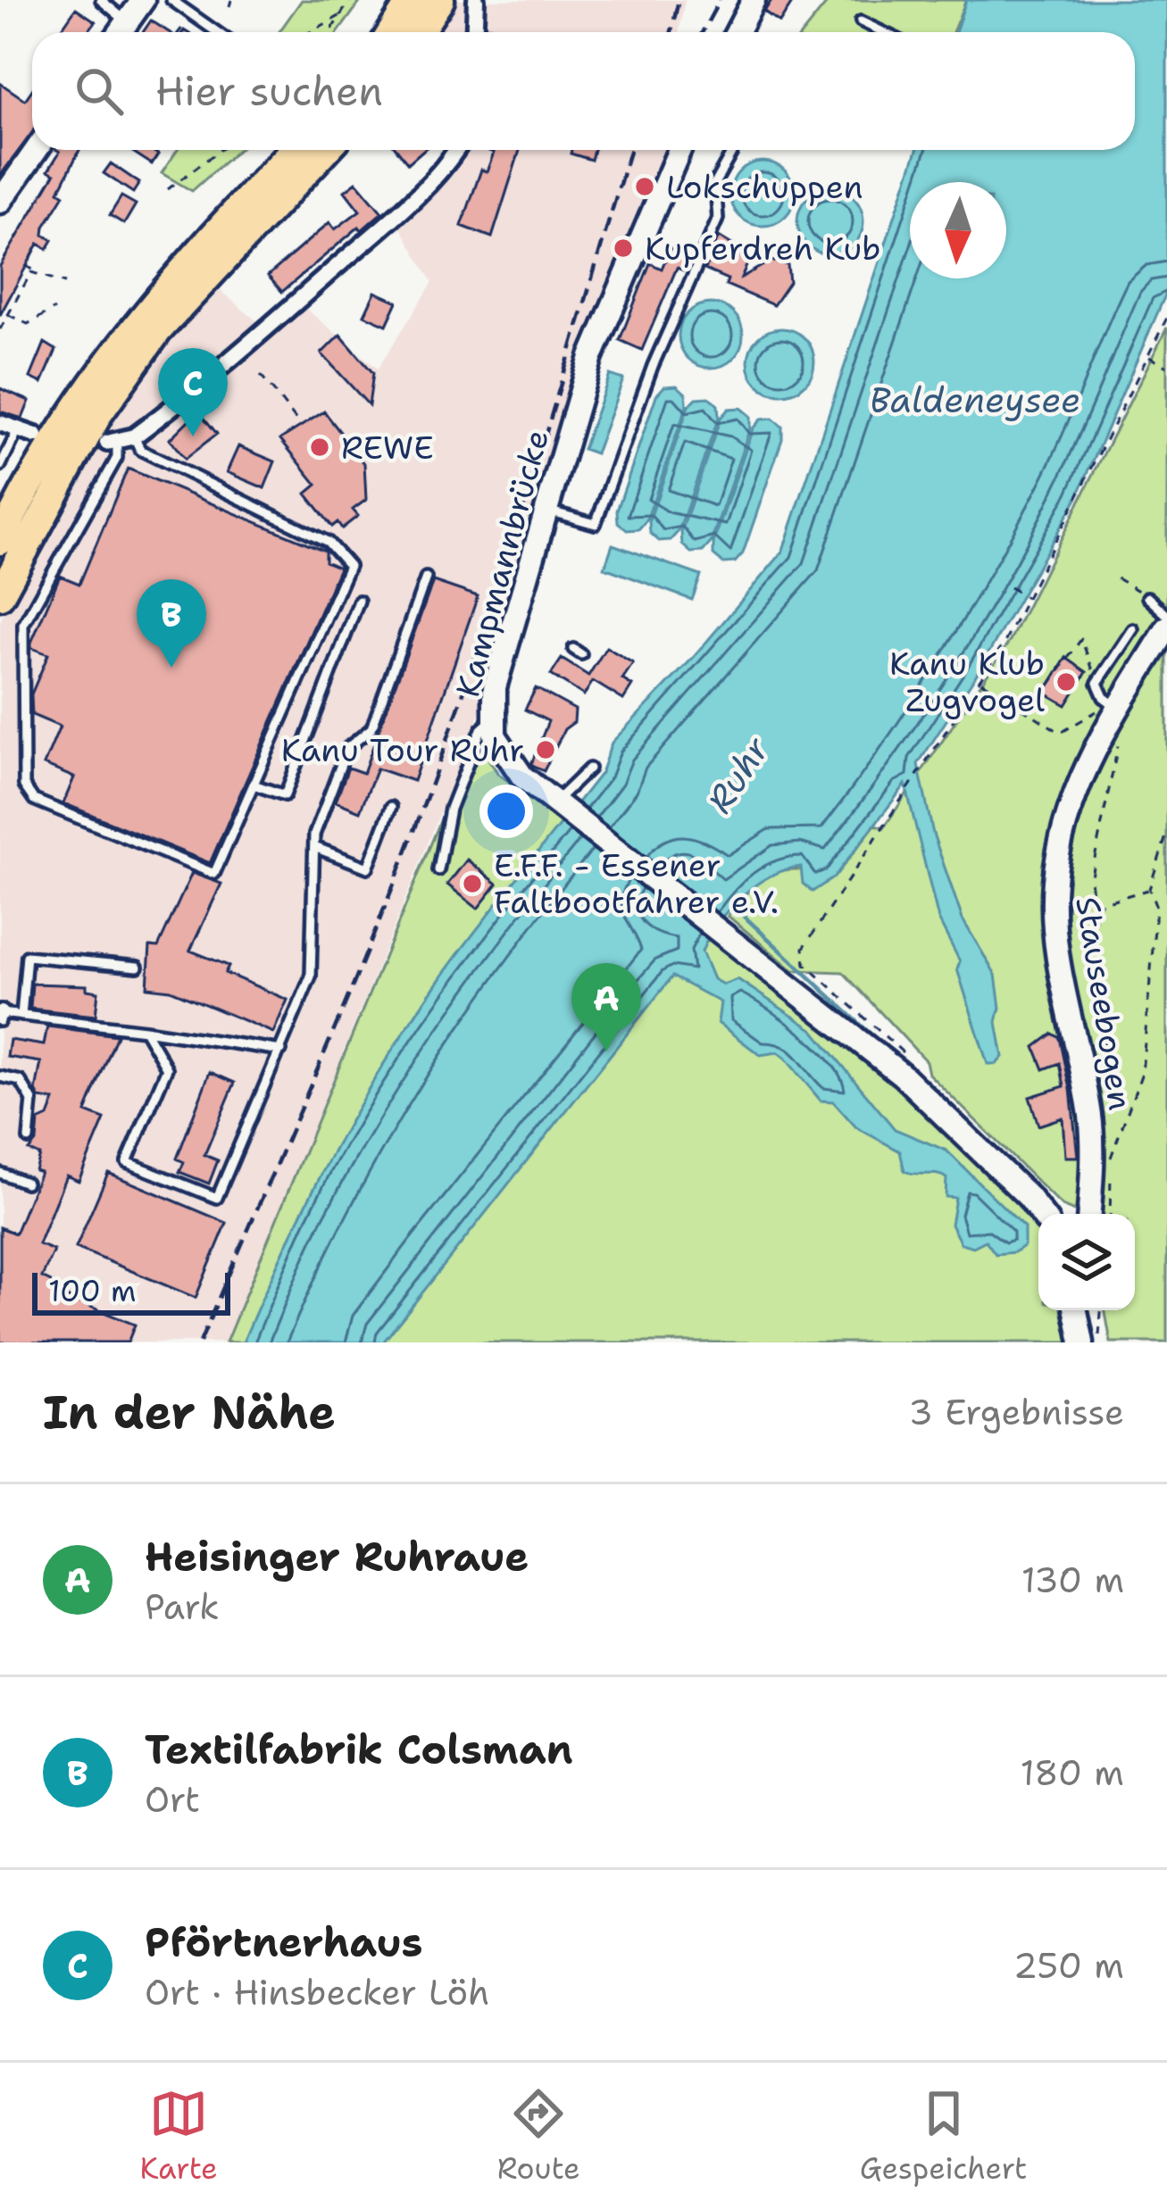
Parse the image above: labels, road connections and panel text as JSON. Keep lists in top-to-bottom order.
{
  "streets": {
    "street": ["Kampmannbrücke", "Stauseebogen"]
  },
  "water": ["Baldeneysee", "Ruhr"],
  "places": [
    "Lokschuppen",
    "Kupferdreh Kub",
    "REWE",
    "Kanu Klub Zugvogel",
    "Kanu Tour Ruhr",
    "E.F.F. - Essener Faltbootfahrer e.V."
  ],
  "scale_bar": "100 m",
  "north": "bottom",
  "page": {
    "search": "Hier suchen",
    "pins": ["C", "B", "A"],
    "scale": "100 m",
    "heading": ["In der Nähe", "3 Ergebnisse"],
    "list": [
      {
        "mark": "A",
        "name": "Heisinger Ruhraue",
        "note": "Park",
        "value": "130 m"
      },
      {
        "mark": "B",
        "name": "Textilfabrik Colsman",
        "note": "Ort",
        "value": "180 m"
      },
      {
        "mark": "C",
        "name": "Pförtnerhaus",
        "note": "Ort · Hinsbecker Löh",
        "value": "250 m"
      }
    ],
    "nav": ["Karte", "Route", "Gespeichert"]
  }
}
